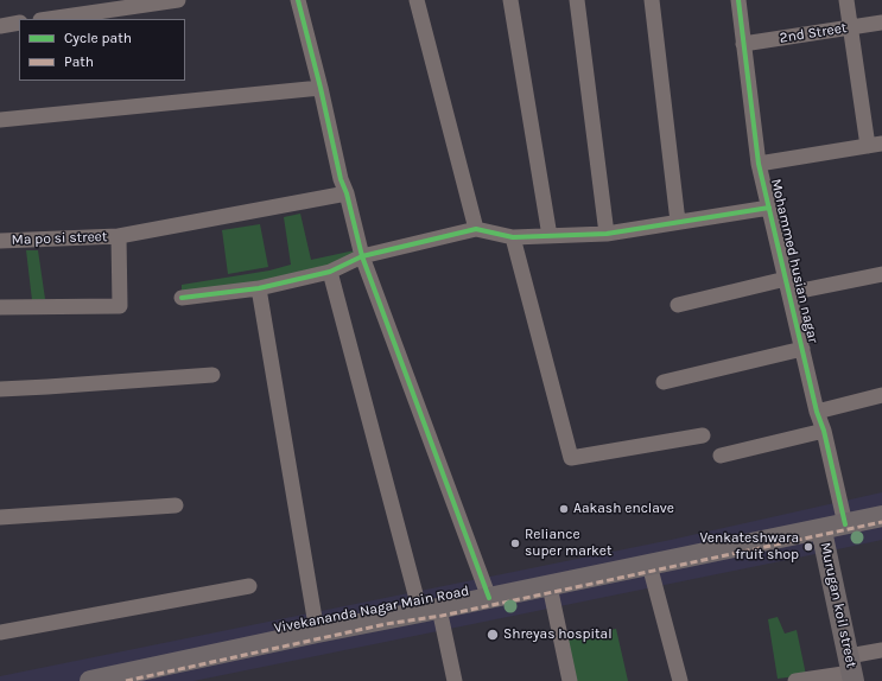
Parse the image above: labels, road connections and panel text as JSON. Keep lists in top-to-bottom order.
{
  "streets": {
    "main road": ["Murugan koil street", "Vivekananda Nagar Main Road"],
    "street": ["2nd Street", "Ma po si street", "Mohammed husian nagar"]
  },
  "crossings": [
    ["2nd Street", "Mohammed husian nagar"],
    ["Mohammed husian nagar", "Vivekananda Nagar Main Road"],
    ["Murugan koil street", "Vivekananda Nagar Main Road"]
  ],
  "places": [
    "Aakash enclave",
    "Reliance super market",
    "Venkateshwara fruit shop",
    "Shreyas hospital"
  ],
  "legend": ["Cycle path", "Path"]
}
